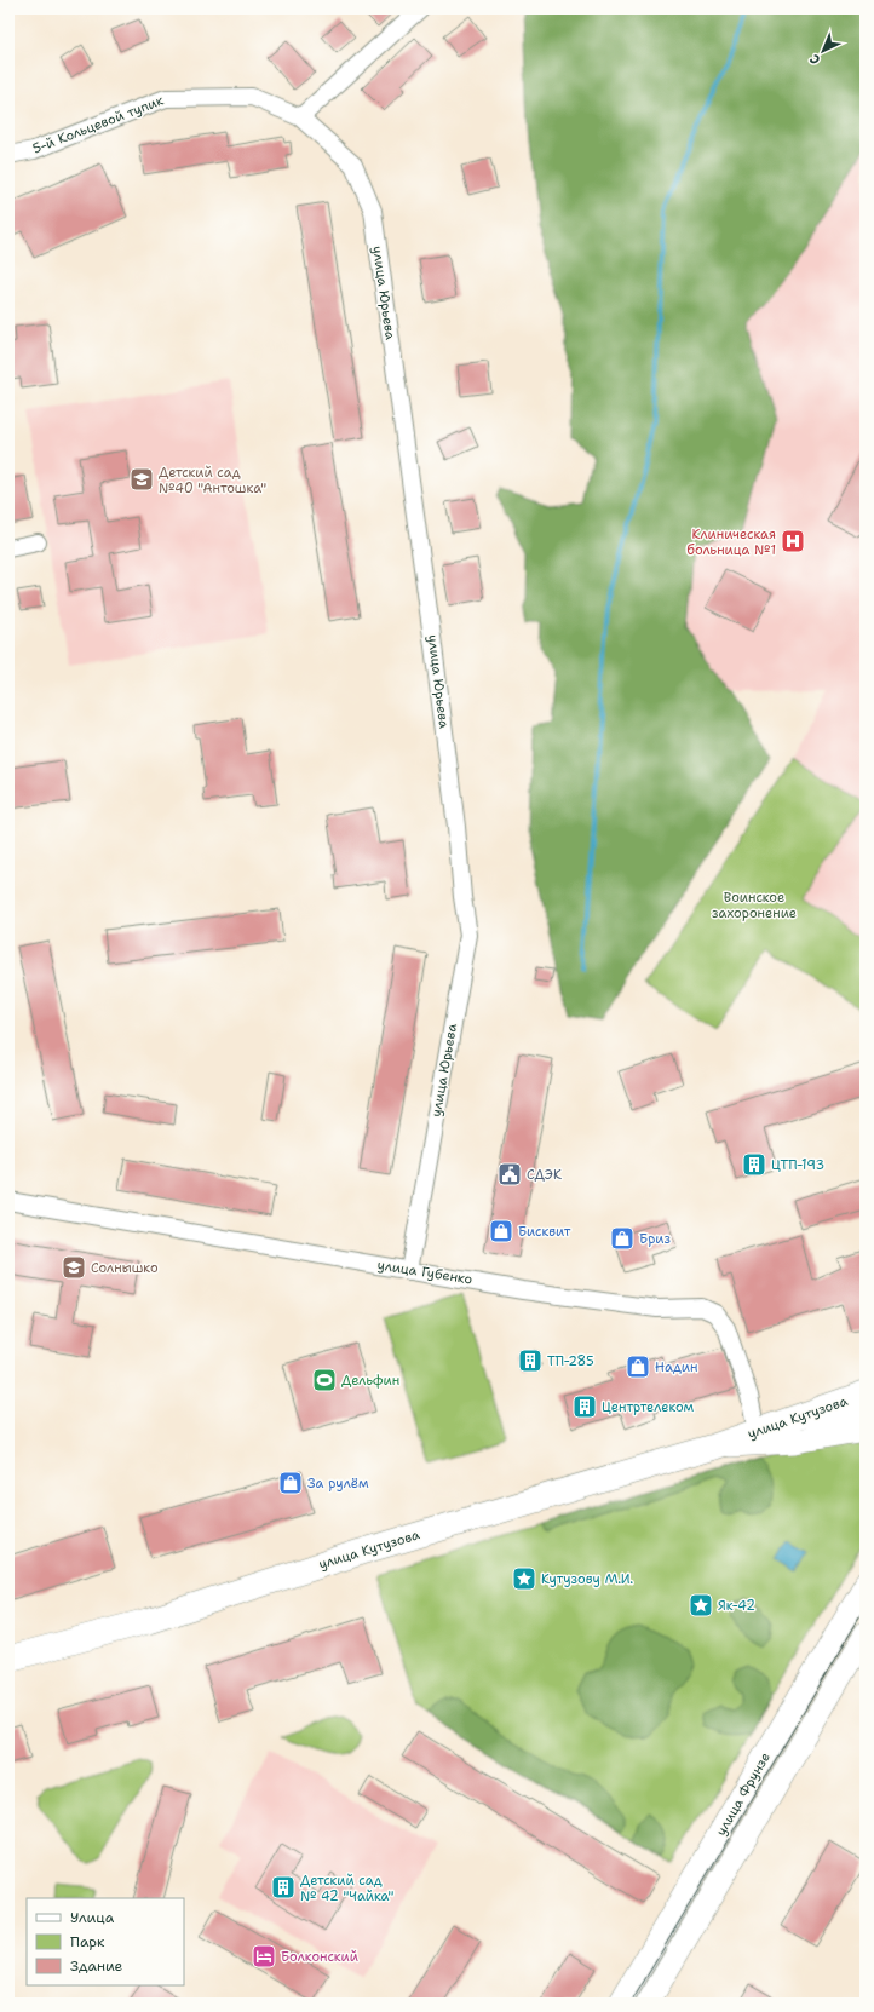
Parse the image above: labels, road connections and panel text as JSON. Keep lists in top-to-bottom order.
{
  "streets": {
    "main road": ["улица Кутузова", "улица Фрунзе"],
    "street": ["5-й Кольцевой тупик", "улица Юрьева", "улица Губенко"]
  },
  "crossings": [
    ["5-й Кольцевой тупик", "улица Юрьева"],
    ["улица Юрьева", "улица Губенко"],
    ["улица Губенко", "улица Кутузова"]
  ],
  "parks": ["Воинское захоронение"],
  "places": {
    "school or university": ["Детский сад №40 \"Антошка\"", "Солнышко"],
    "hospital": ["Клиническая больница №1"],
    "building": [
      "ЦТП-193",
      "ТП-285",
      "Центртелеком",
      "Детский сад № 42 \"Чайка\""
    ],
    "public building": ["СДЭК"],
    "shop": [
      "Бисквит",
      "Бриз",
      "Надин",
      "За рулём"
    ],
    "sports": ["Дельфин"],
    "place": ["Кутузову М.И.", "Як-42"],
    "hotel": ["Болконский"]
  },
  "legend": ["Улица", "Парк", "Здание"],
  "north": "bottom left"
}
